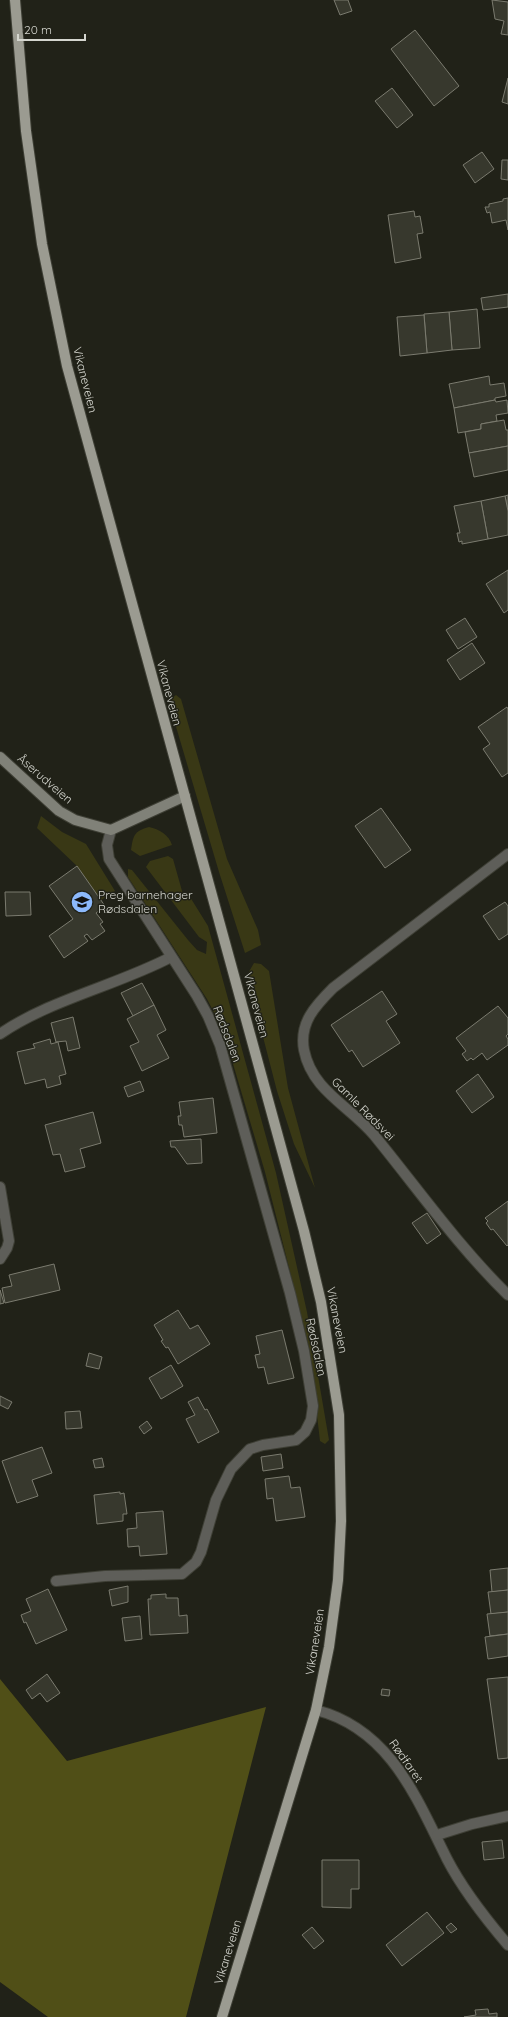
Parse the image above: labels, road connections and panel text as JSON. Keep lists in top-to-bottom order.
{
  "streets": {
    "main road": ["Vikaneveien"],
    "street": [
      "Åserudveien",
      "Rødsdalen",
      "Gamle Rødsvei",
      "Rødfaret"
    ]
  },
  "crossings": [
    ["Vikaneveien", "Rødfaret"],
    ["Åserudveien", "Rødsdalen"]
  ],
  "places": {
    "school or university": ["Preg barnehager Rødsdalen"]
  },
  "scale_bar": "20 m"
}
